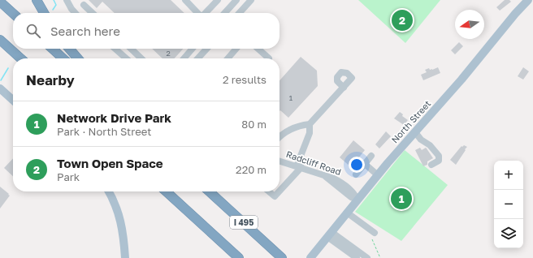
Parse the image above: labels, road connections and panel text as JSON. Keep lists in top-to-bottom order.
{
  "streets": {
    "highway": ["I 495"],
    "main road": ["North Street"],
    "street": ["Radcliff Road"]
  },
  "crossings": [
    ["North Street", "Radcliff Road"]
  ],
  "house_numbers": ["2", "1"],
  "north": "left",
  "page": {
    "pins": ["2", "1"],
    "search": "Search here",
    "heading": ["Nearby", "2 results"],
    "list": [
      {
        "mark": "1",
        "name": "Network Drive Park",
        "note": "Park · North Street",
        "value": "80 m"
      },
      {
        "mark": "2",
        "name": "Town Open Space",
        "note": "Park",
        "value": "220 m"
      }
    ],
    "map_buttons": ["+", "−"]
  }
}
